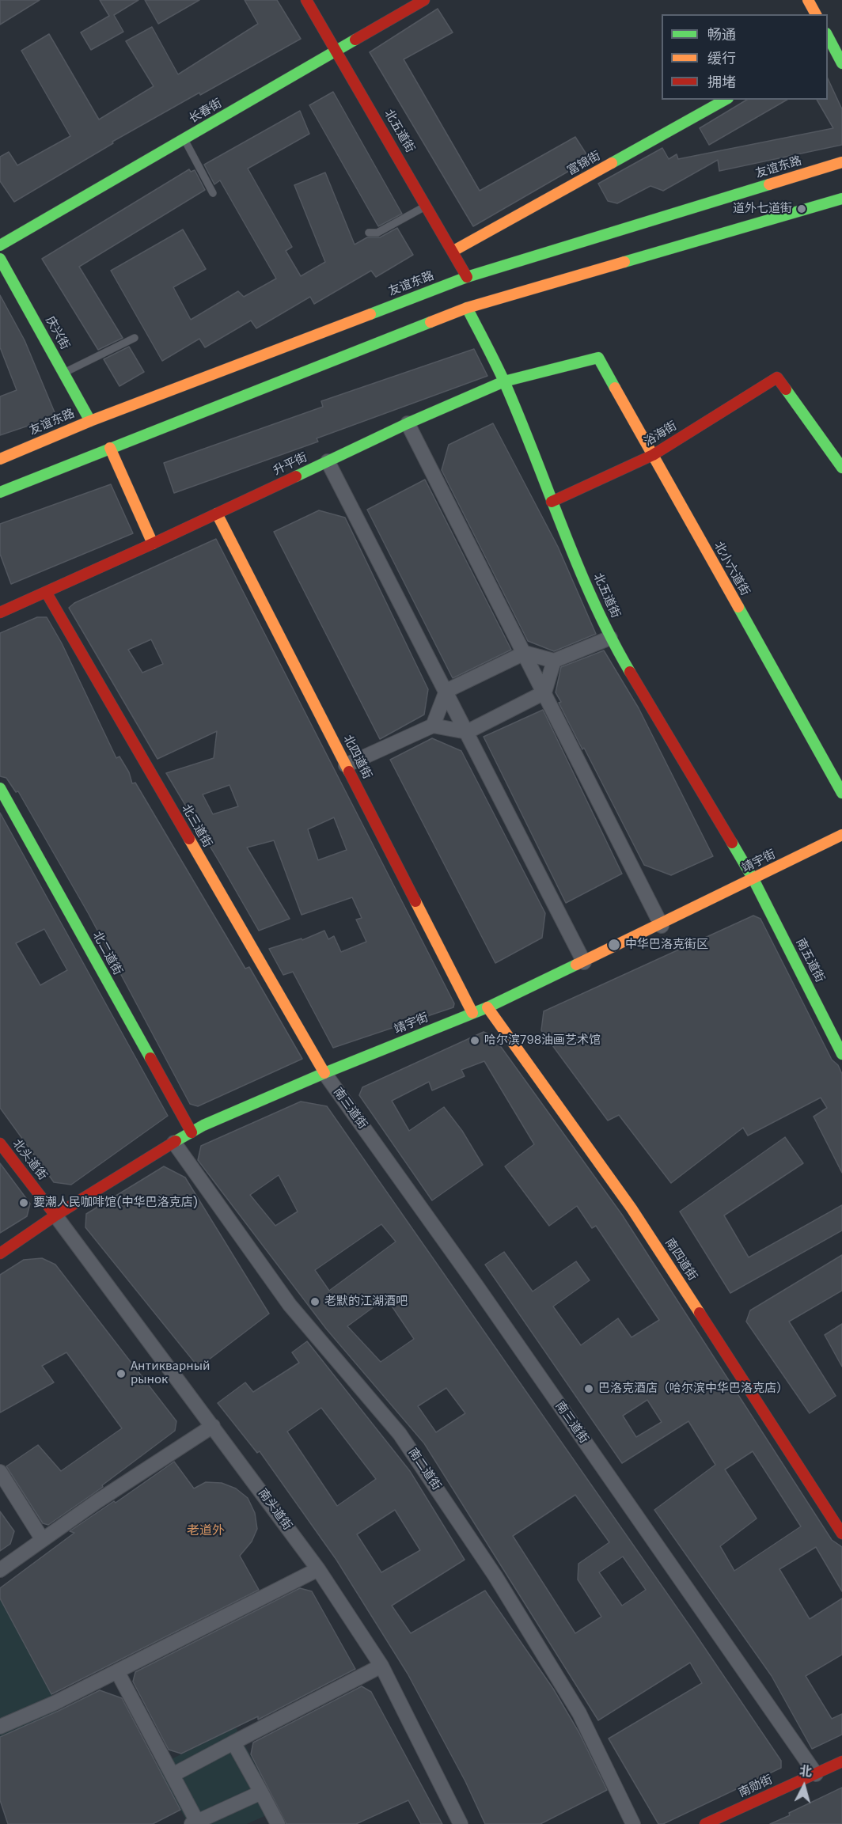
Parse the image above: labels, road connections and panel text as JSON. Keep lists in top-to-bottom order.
{
  "streets": {
    "main road": [
      "长春街",
      "北五道街",
      "富锦街",
      "友谊东路",
      "庆兴街",
      "浴海街",
      "升平街",
      "北小六道街",
      "北四道街",
      "北三道街",
      "靖宇街",
      "北二道街",
      "南五道街",
      "北头道街",
      "南四道街",
      "南勋街"
    ],
    "street": ["南三道街", "南二道街", "南头道街"]
  },
  "crossings": [
    ["长春街", "北五道街"],
    ["北五道街", "富锦街"],
    ["北五道街", "友谊东路"],
    ["北五道街", "浴海街"],
    ["北五道街", "升平街"],
    ["北五道街", "靖宇街"],
    ["北五道街", "南五道街"],
    ["友谊东路", "庆兴街"],
    ["浴海街", "北小六道街"],
    ["升平街", "北小六道街"],
    ["升平街", "北四道街"],
    ["升平街", "北三道街"],
    ["北四道街", "靖宇街"],
    ["北三道街", "靖宇街"],
    ["北三道街", "南三道街"],
    ["靖宇街", "北二道街"],
    ["靖宇街", "南五道街"],
    ["靖宇街", "南三道街"],
    ["靖宇街", "北头道街"],
    ["靖宇街", "南四道街"],
    ["靖宇街", "南二道街"],
    ["靖宇街", "南头道街"],
    ["南三道街", "南勋街"],
    ["北头道街", "南头道街"]
  ],
  "districts": ["老道外"],
  "places": [
    "道外七道街",
    "中华巴洛克街区",
    "哈尔滨798油画艺术馆",
    "要潮人民咖啡馆(中华巴洛克店)",
    "老默的江湖酒吧",
    "Антикварный рынок",
    "巴洛克酒店（哈尔滨中华巴洛克店）"
  ],
  "legend": ["畅通", "缓行", "拥堵"],
  "north": "top"
}
